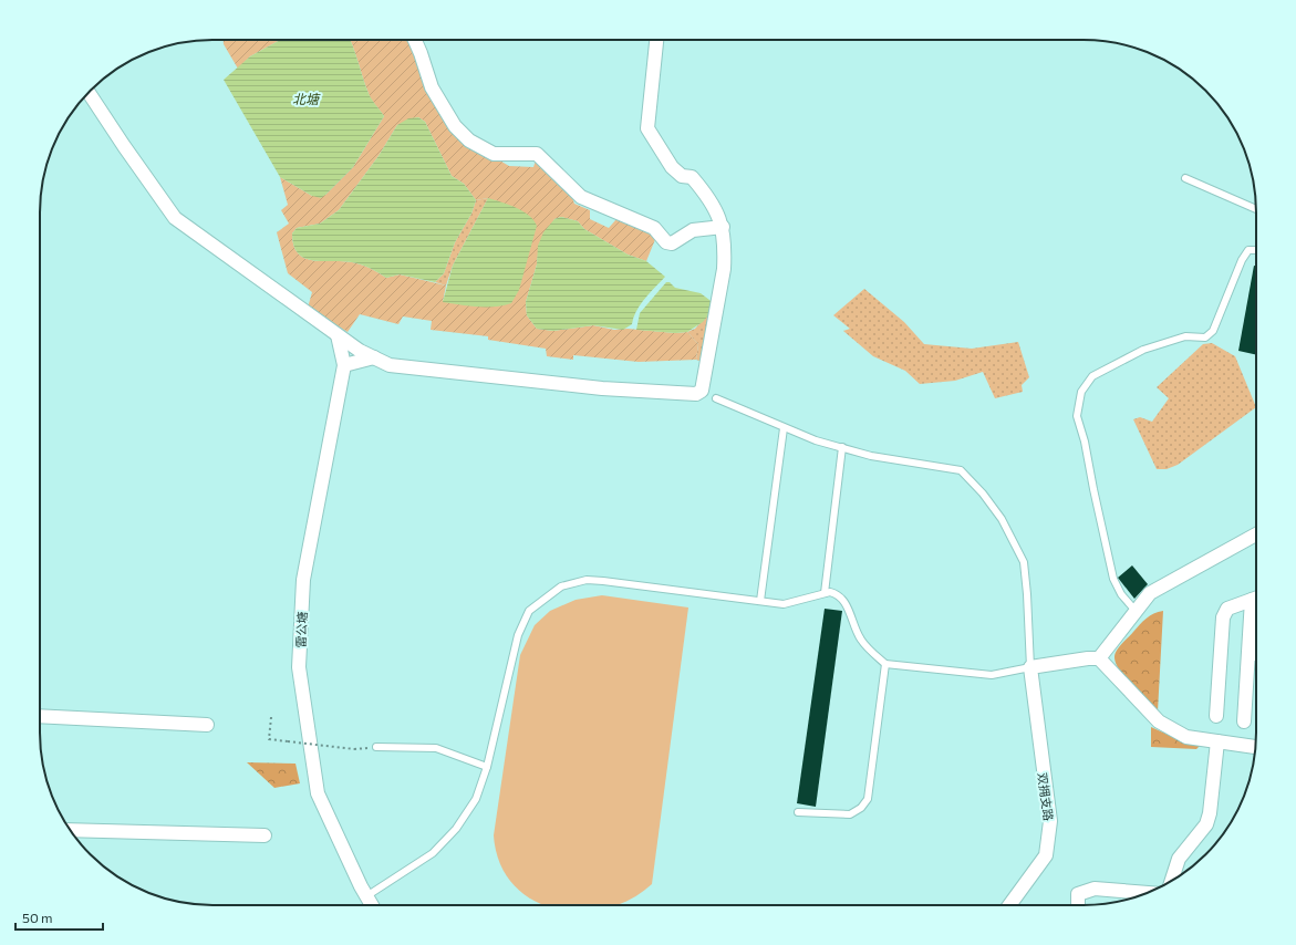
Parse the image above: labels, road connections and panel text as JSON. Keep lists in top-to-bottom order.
{
  "streets": {
    "street": ["雷公塘", "双拥支路"]
  },
  "water": ["北塘"],
  "scale_bar": "50 m"
}
